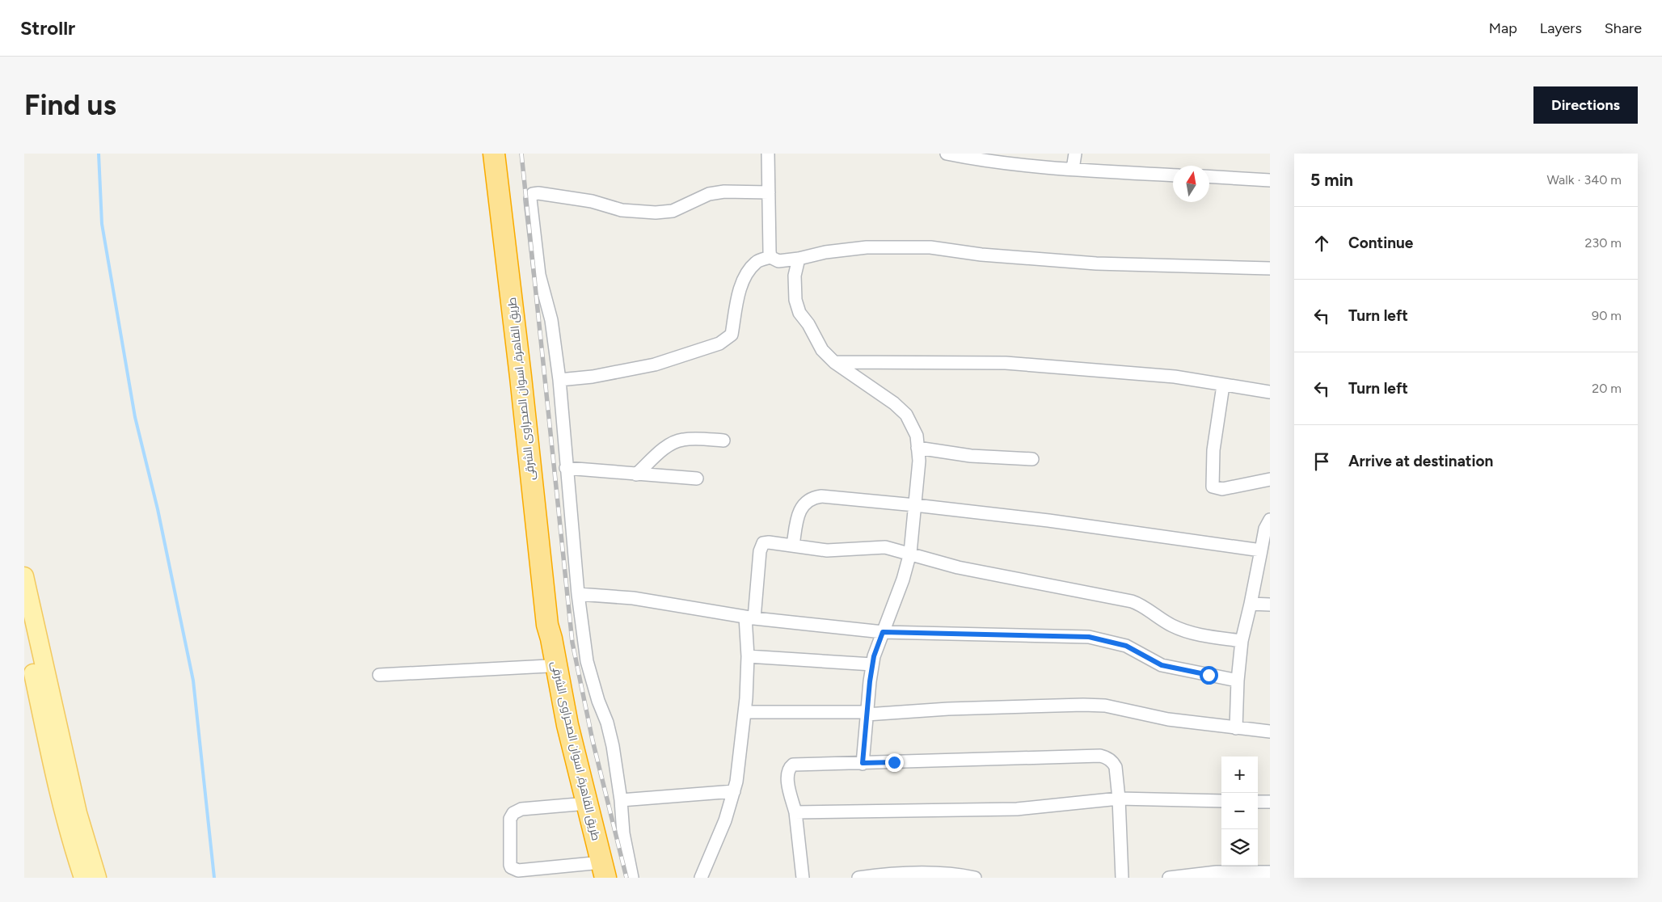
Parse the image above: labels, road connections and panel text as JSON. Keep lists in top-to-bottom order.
{
  "streets": {
    "highway": ["طريق القاهرة, اسوان الصحراوى الشرقى"]
  },
  "north": "top",
  "page": {
    "header": "Strollr",
    "nav": ["Map", "Layers", "Share"],
    "buttons": "Directions",
    "title": "Find us",
    "heading": ["5 min", "Walk · 340 m"],
    "list": [
      ["Continue", "230 m"],
      ["Turn left", "90 m"],
      ["Turn left", "20 m"],
      "Arrive at destination"
    ],
    "map_buttons": ["+", "−"]
  }
}
